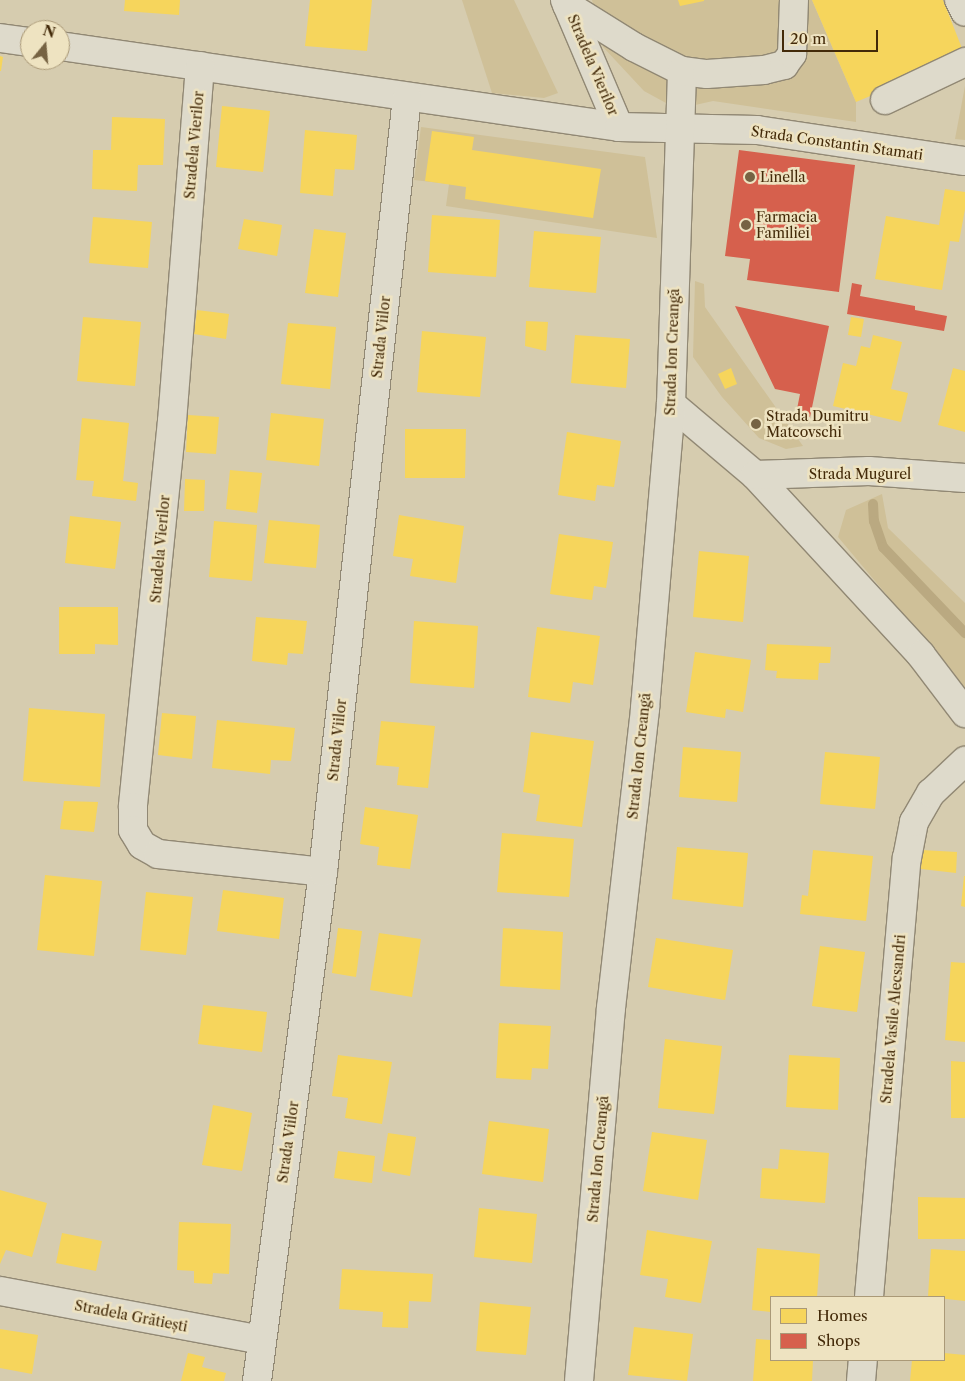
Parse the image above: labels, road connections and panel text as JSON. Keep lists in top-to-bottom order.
{
  "streets": {
    "street": [
      "Stradela Vierilor",
      "Strada Constantin Stamati",
      "Strada Viilor",
      "Strada Ion Creangă",
      "Strada Mugurel",
      "Stradela Vasile Alecsandri",
      "Stradela Grătiești"
    ]
  },
  "crossings": [
    ["Stradela Vierilor", "Strada Constantin Stamati"],
    ["Stradela Vierilor", "Strada Viilor"],
    ["Strada Constantin Stamati", "Strada Ion Creangă"],
    ["Strada Viilor", "Stradela Grătiești"]
  ],
  "places": ["Linella", "Farmacia Familiei", "Strada Dumitru Matcovschi"],
  "legend": ["Homes", "Shops"],
  "scale_bar": "20 m",
  "north": "top"
}
